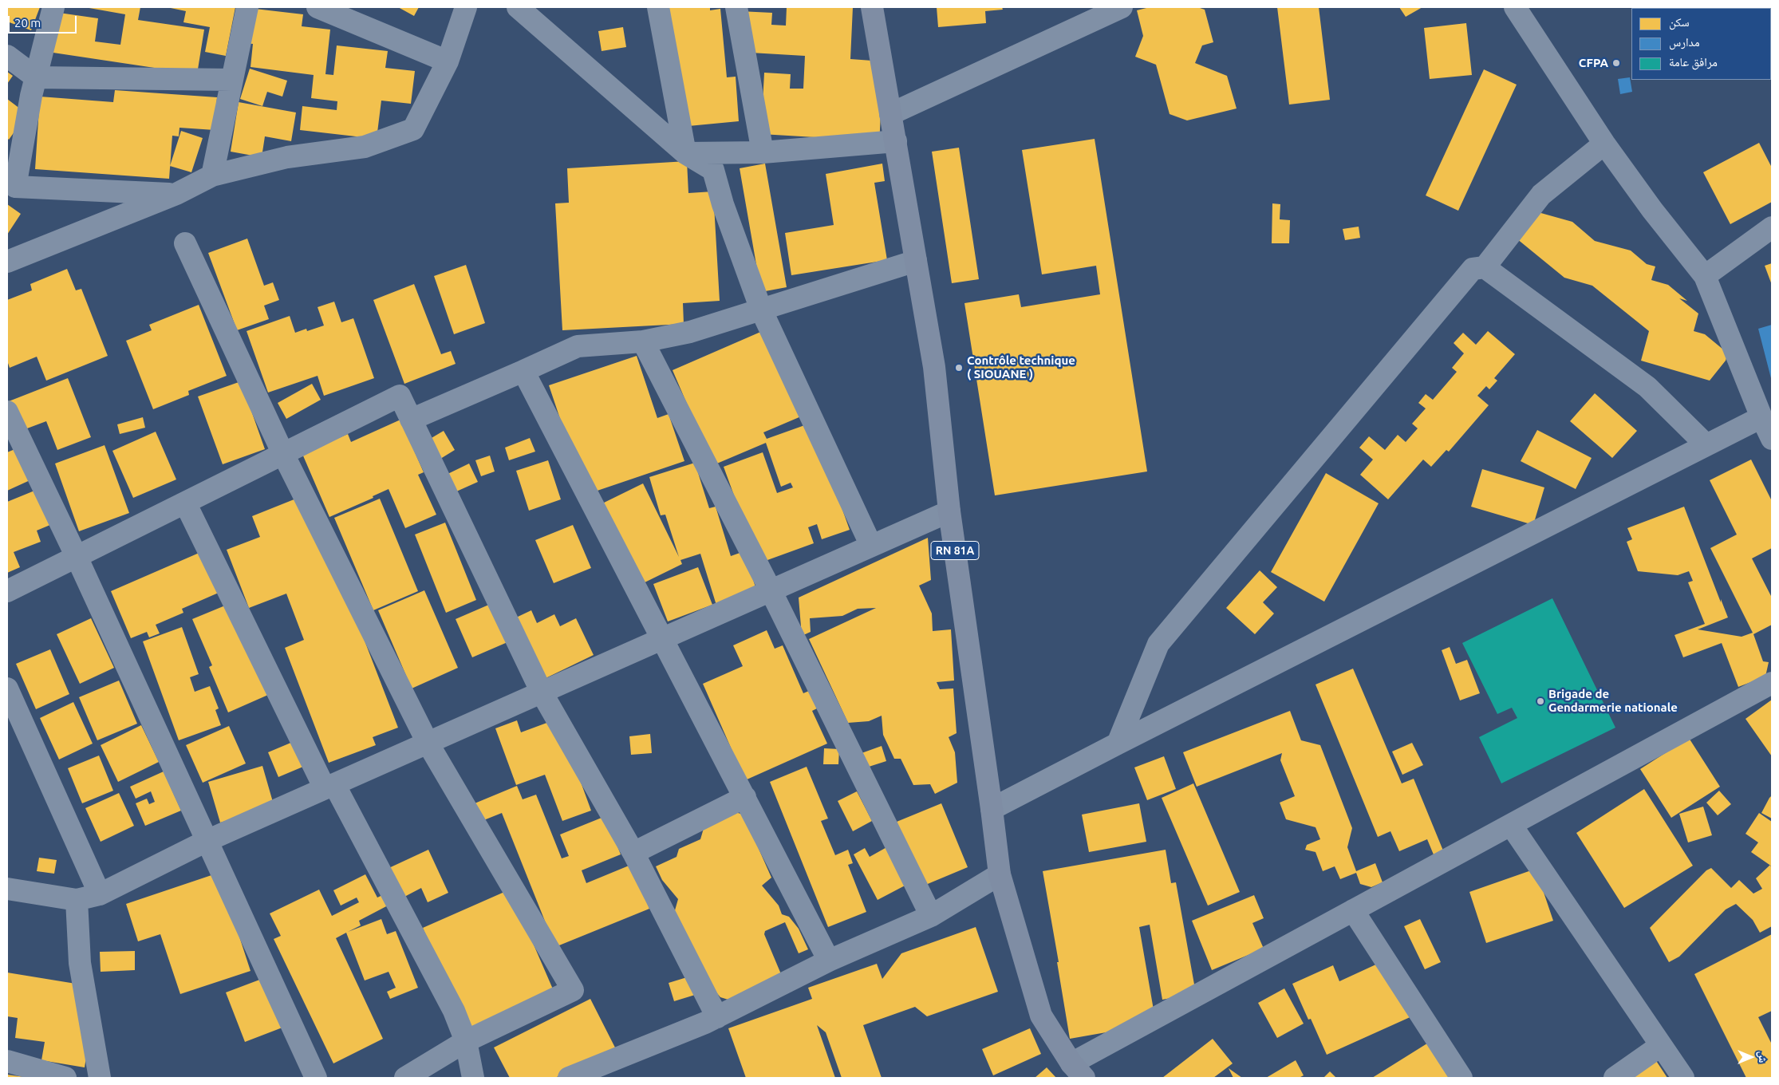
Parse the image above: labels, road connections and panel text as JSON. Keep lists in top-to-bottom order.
{
  "streets": {
    "main road": ["RN 81A"]
  },
  "places": ["CFPA", "Contrôle technique ( SIOUANE )", "Brigade de Gendarmerie nationale"],
  "legend": ["سكن", "مدارس", "مرافق عامة"],
  "scale_bar": "20 m",
  "north": "right"
}
